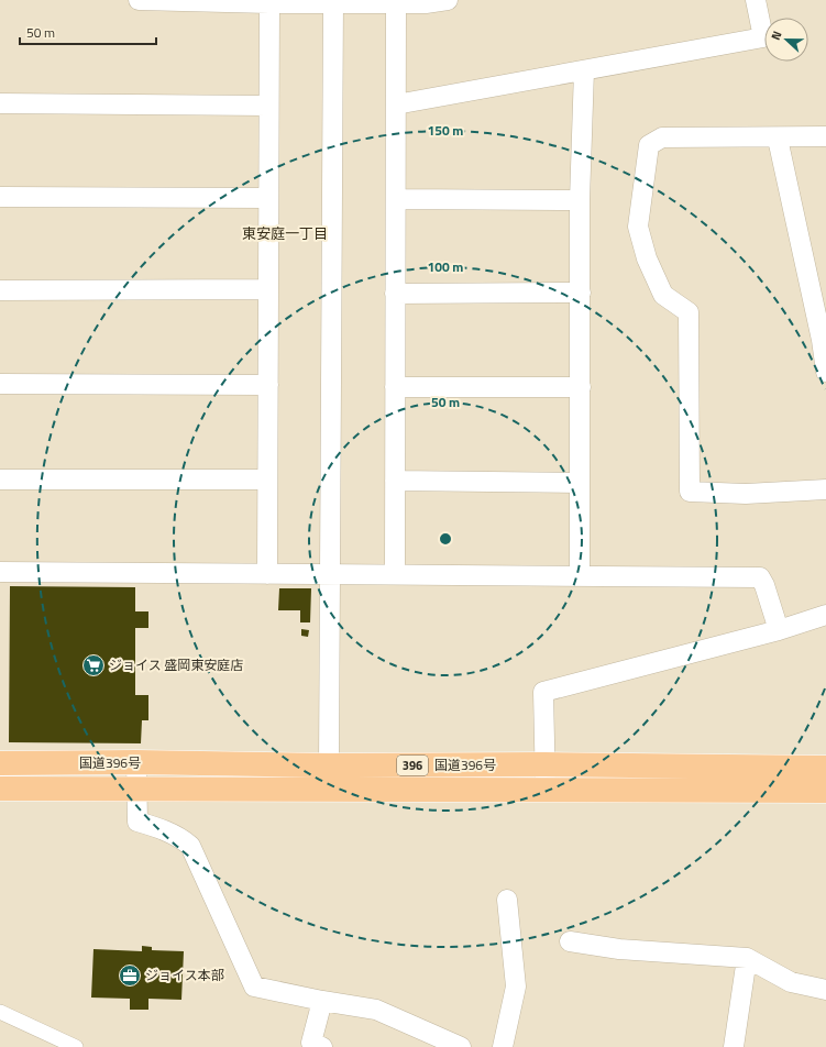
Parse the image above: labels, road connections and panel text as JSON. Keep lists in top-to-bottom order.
{
  "streets": {
    "highway": ["国道396号", "396"]
  },
  "districts": ["東安庭一丁目"],
  "places": {
    "supermarket": ["ジョイス 盛岡東安庭店"],
    "office": ["ジョイス本部"]
  },
  "scale_bar": "50 m",
  "north": "left",
  "rings": ["150 m", "100 m", "50 m"]
}
